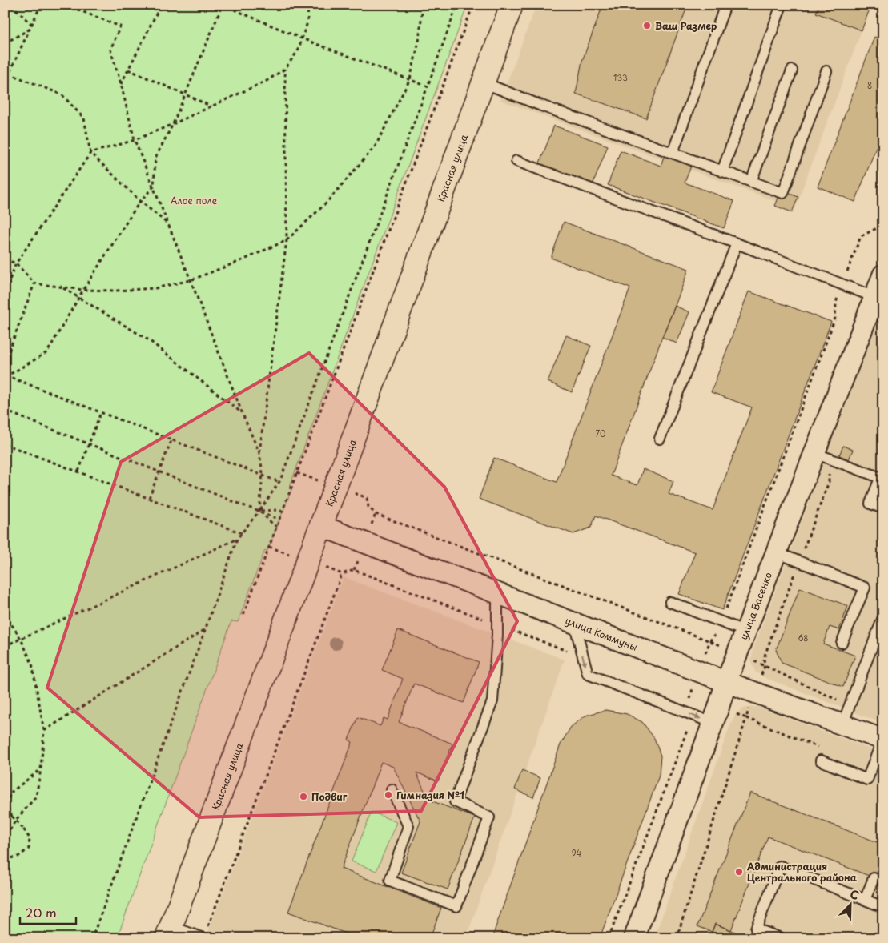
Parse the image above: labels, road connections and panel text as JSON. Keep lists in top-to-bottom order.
{
  "streets": {
    "main road": ["Красная улица"],
    "street": ["улица Васенко", "улица Коммуны"]
  },
  "crossings": [
    ["Красная улица", "улица Коммуны"],
    ["улица Васенко", "улица Коммуны"]
  ],
  "parks": ["Алое поле"],
  "places": [
    "Ваш Размер",
    "Гимназия №1",
    "Подвиг",
    "Администрация Центрального района"
  ],
  "house_numbers": [
    "133",
    "8",
    "70",
    "68",
    "94"
  ],
  "scale_bar": "20 m",
  "north": "top right"
}
